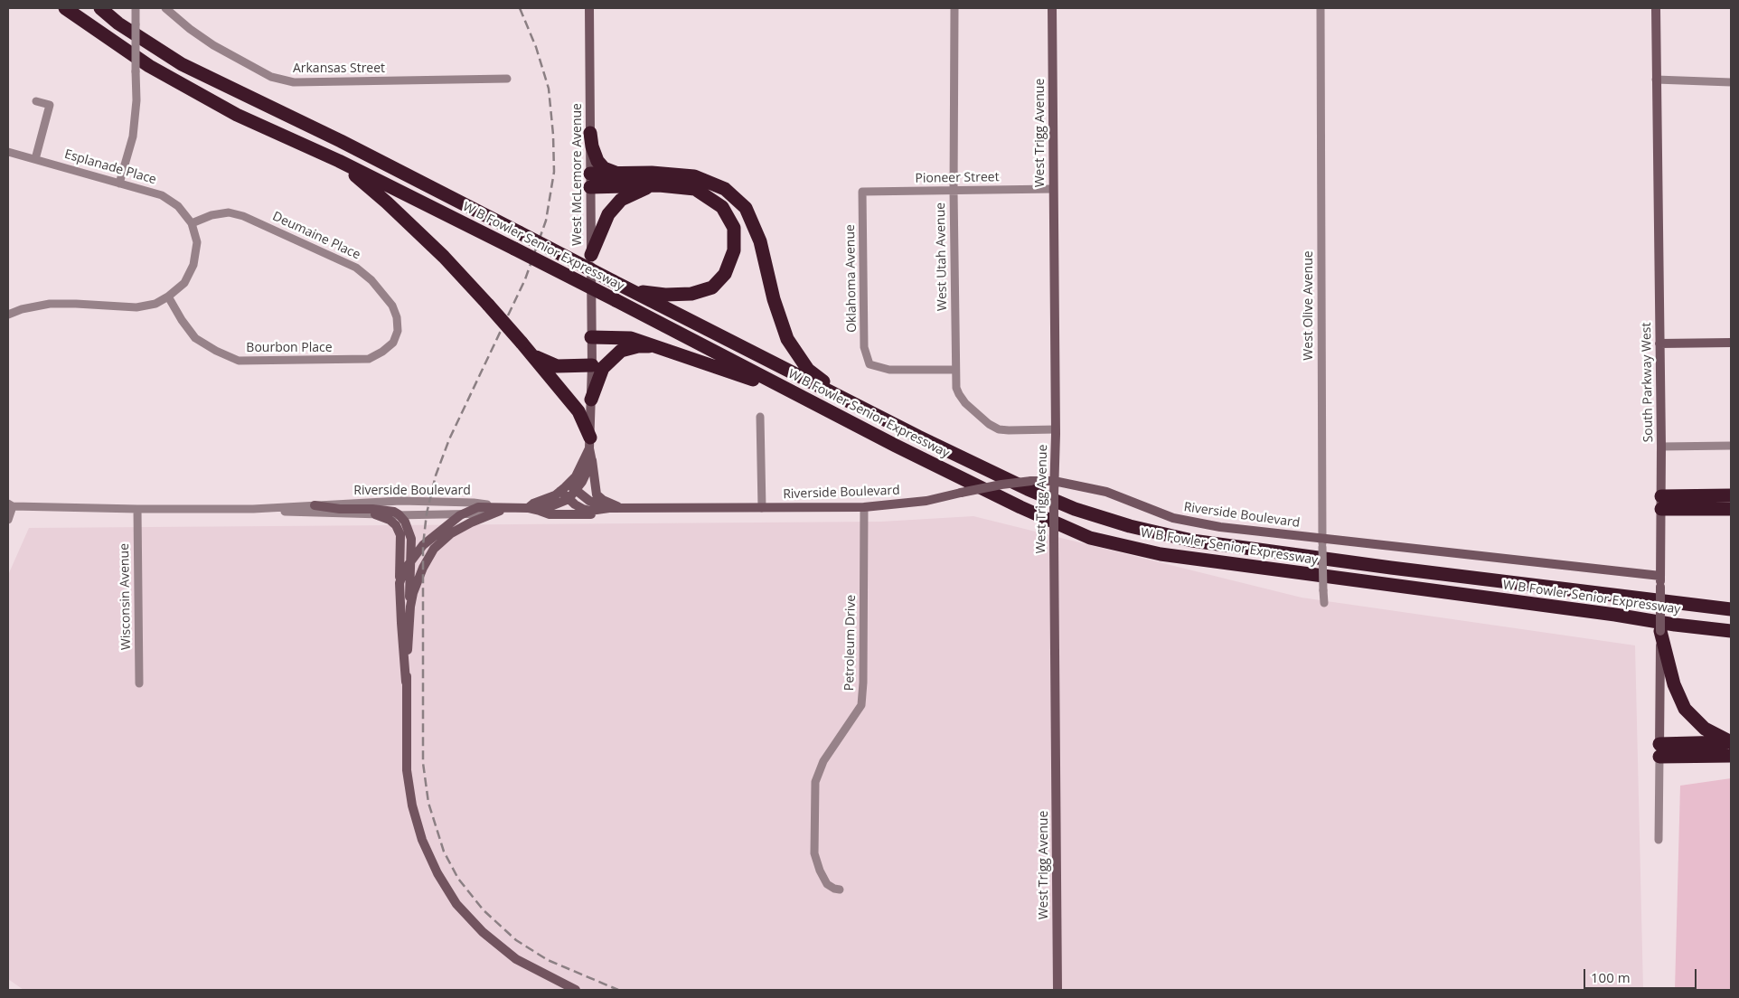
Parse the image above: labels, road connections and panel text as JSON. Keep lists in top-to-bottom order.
{
  "streets": {
    "highway": ["W B Fowler Senior Expressway"],
    "street": [
      "Arkansas Street",
      "West Trigg Avenue",
      "Esplanade Place",
      "West McLemore Avenue",
      "Pioneer Street",
      "Deumaine Place",
      "West Utah Avenue",
      "Oklahoma Avenue",
      "West Olive Avenue",
      "Bourbon Place",
      "South Parkway West",
      "Riverside Boulevard",
      "Wisconsin Avenue",
      "Petroleum Drive"
    ]
  },
  "crossings": [
    ["West Trigg Avenue", "Pioneer Street"],
    ["West Trigg Avenue", "West Utah Avenue"],
    ["West Trigg Avenue", "Riverside Boulevard"],
    ["Esplanade Place", "Deumaine Place"],
    ["Esplanade Place", "Bourbon Place"],
    ["West McLemore Avenue", "Riverside Boulevard"],
    ["Pioneer Street", "West Utah Avenue"],
    ["Pioneer Street", "Oklahoma Avenue"],
    ["Deumaine Place", "Bourbon Place"],
    ["West Utah Avenue", "Oklahoma Avenue"],
    ["West Olive Avenue", "Riverside Boulevard"],
    ["South Parkway West", "Riverside Boulevard"],
    ["Riverside Boulevard", "Wisconsin Avenue"],
    ["Riverside Boulevard", "Petroleum Drive"]
  ],
  "scale_bar": "100 m"
}
